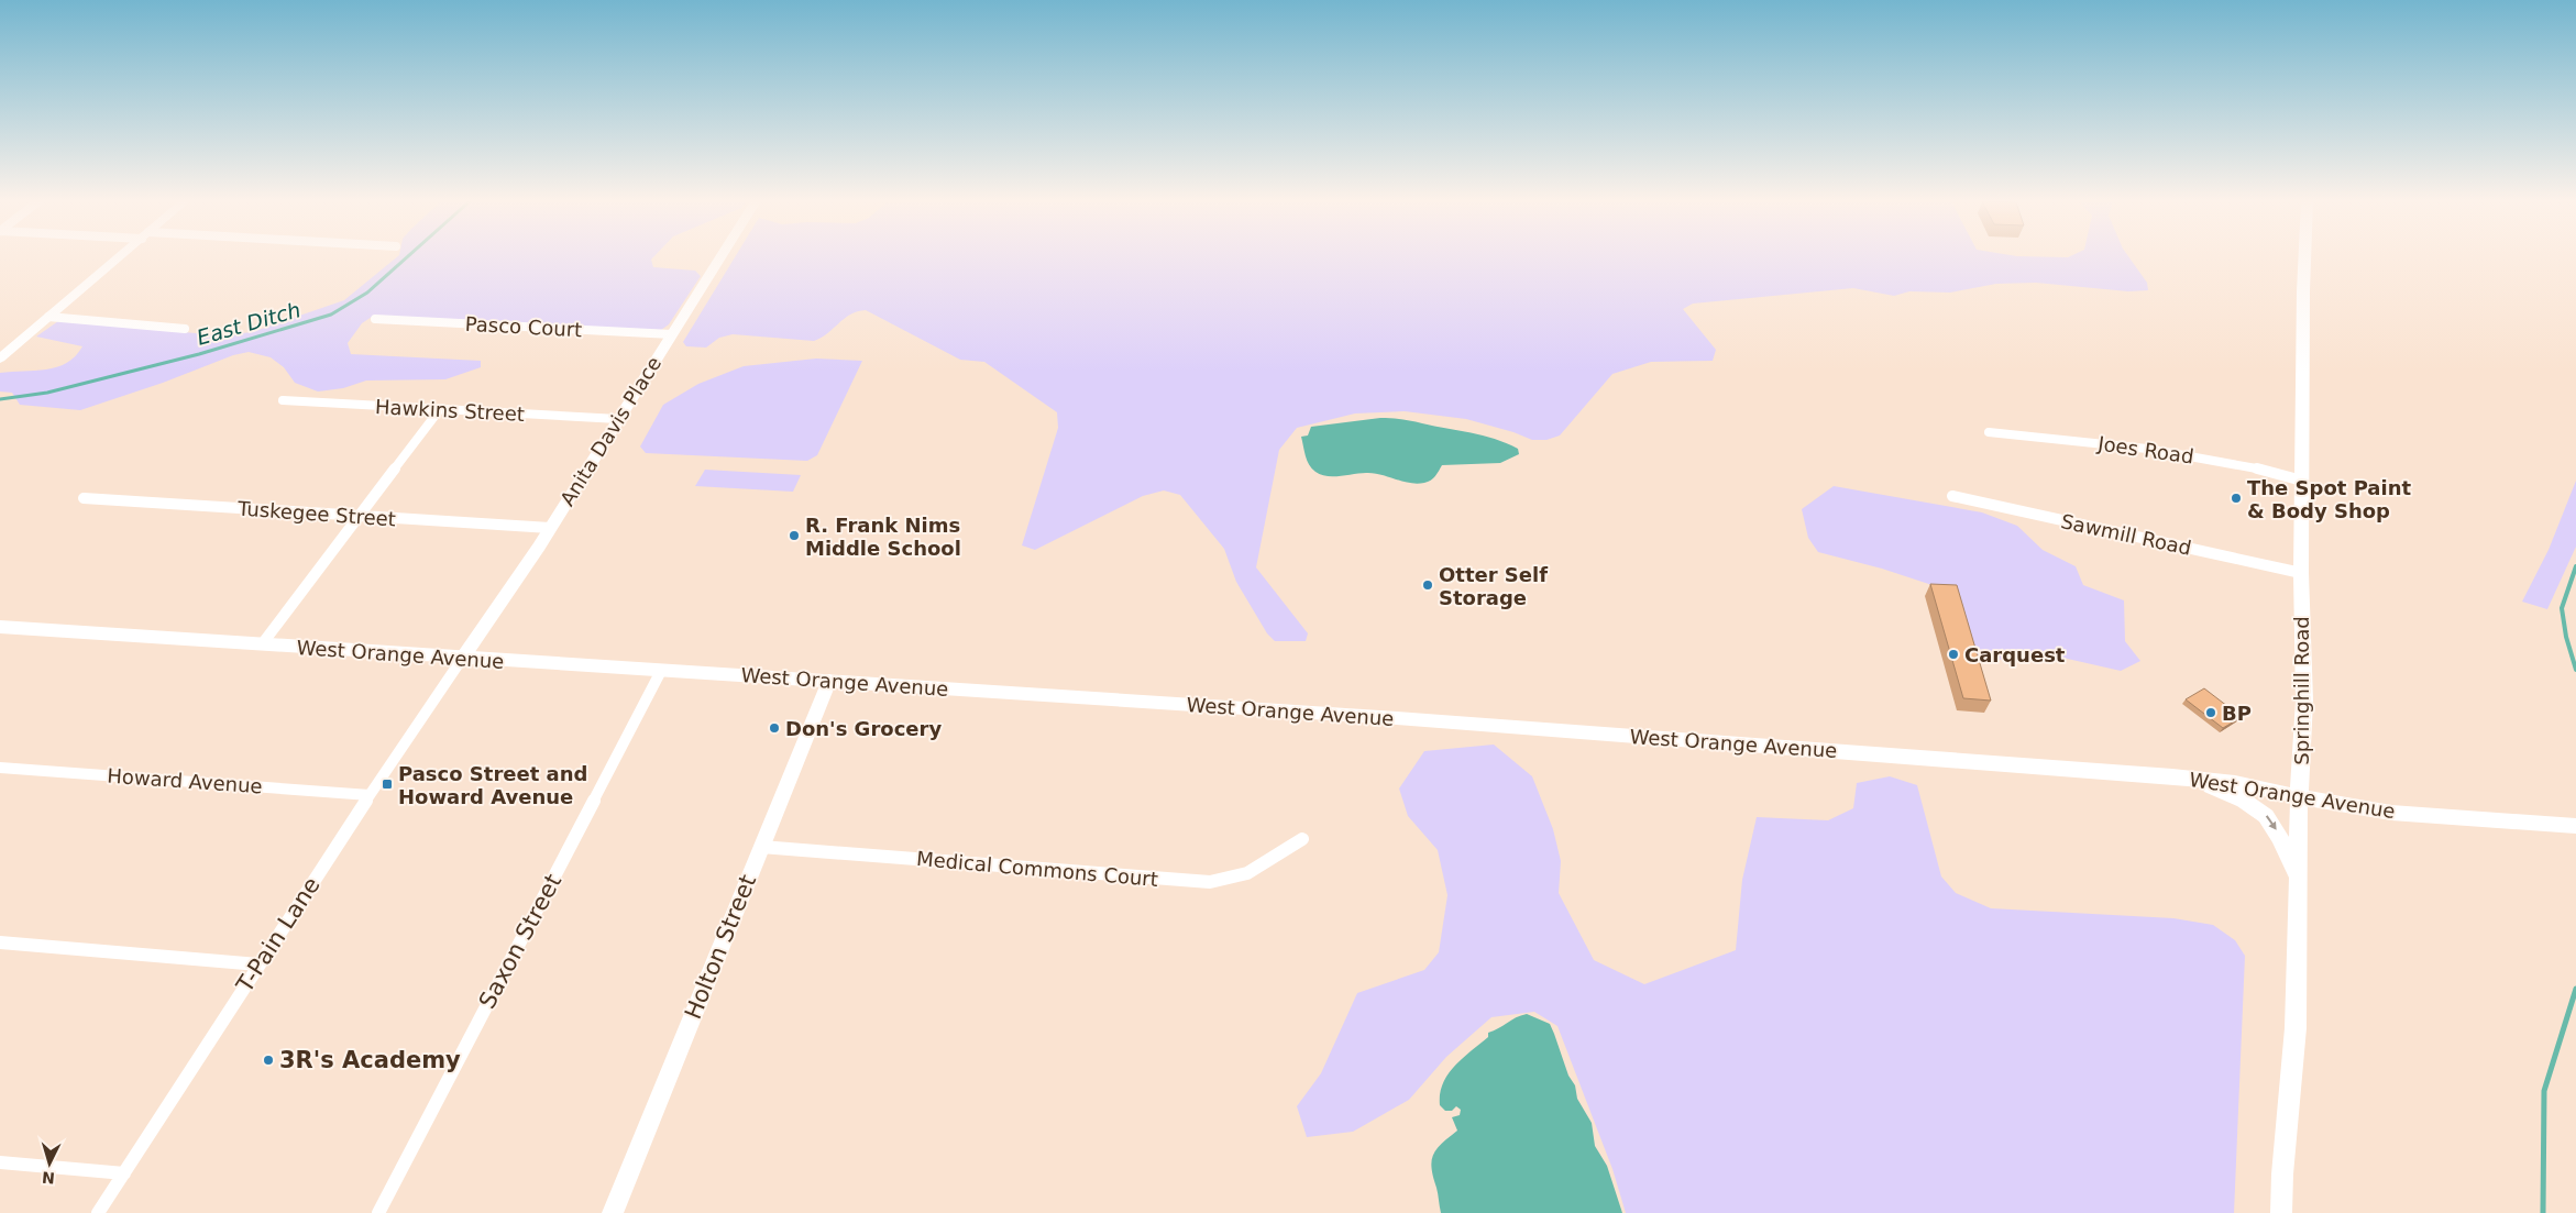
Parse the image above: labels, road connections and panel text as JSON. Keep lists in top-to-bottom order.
{
  "streets": {
    "main road": ["West Orange Avenue", "Springhill Road"],
    "street": [
      "Pasco Court",
      "Hawkins Street",
      "Anita Davis Place",
      "Joes Road",
      "Tuskegee Street",
      "Sawmill Road",
      "Howard Avenue",
      "Medical Commons Court",
      "T-Pain Lane",
      "Saxon Street",
      "Holton Street"
    ]
  },
  "crossings": [
    ["Pasco Court", "Anita Davis Place"],
    ["Hawkins Street", "Anita Davis Place"],
    ["Anita Davis Place", "Tuskegee Street"],
    ["Anita Davis Place", "West Orange Avenue"],
    ["Anita Davis Place", "T-Pain Lane"],
    ["Joes Road", "Springhill Road"],
    ["Sawmill Road", "Springhill Road"],
    ["West Orange Avenue", "Springhill Road"],
    ["West Orange Avenue", "T-Pain Lane"],
    ["West Orange Avenue", "Saxon Street"],
    ["West Orange Avenue", "Holton Street"],
    ["Howard Avenue", "T-Pain Lane"],
    ["Medical Commons Court", "Holton Street"]
  ],
  "water": ["East Ditch"],
  "places": {
    "other": [
      "The Spot Paint & Body Shop",
      "R. Frank Nims Middle School",
      "Otter Self Storage",
      "Carquest",
      "BP",
      "Don's Grocery",
      "3R's Academy"
    ],
    "transit": ["Pasco Street and Howard Avenue"]
  },
  "north": "bottom"
}
